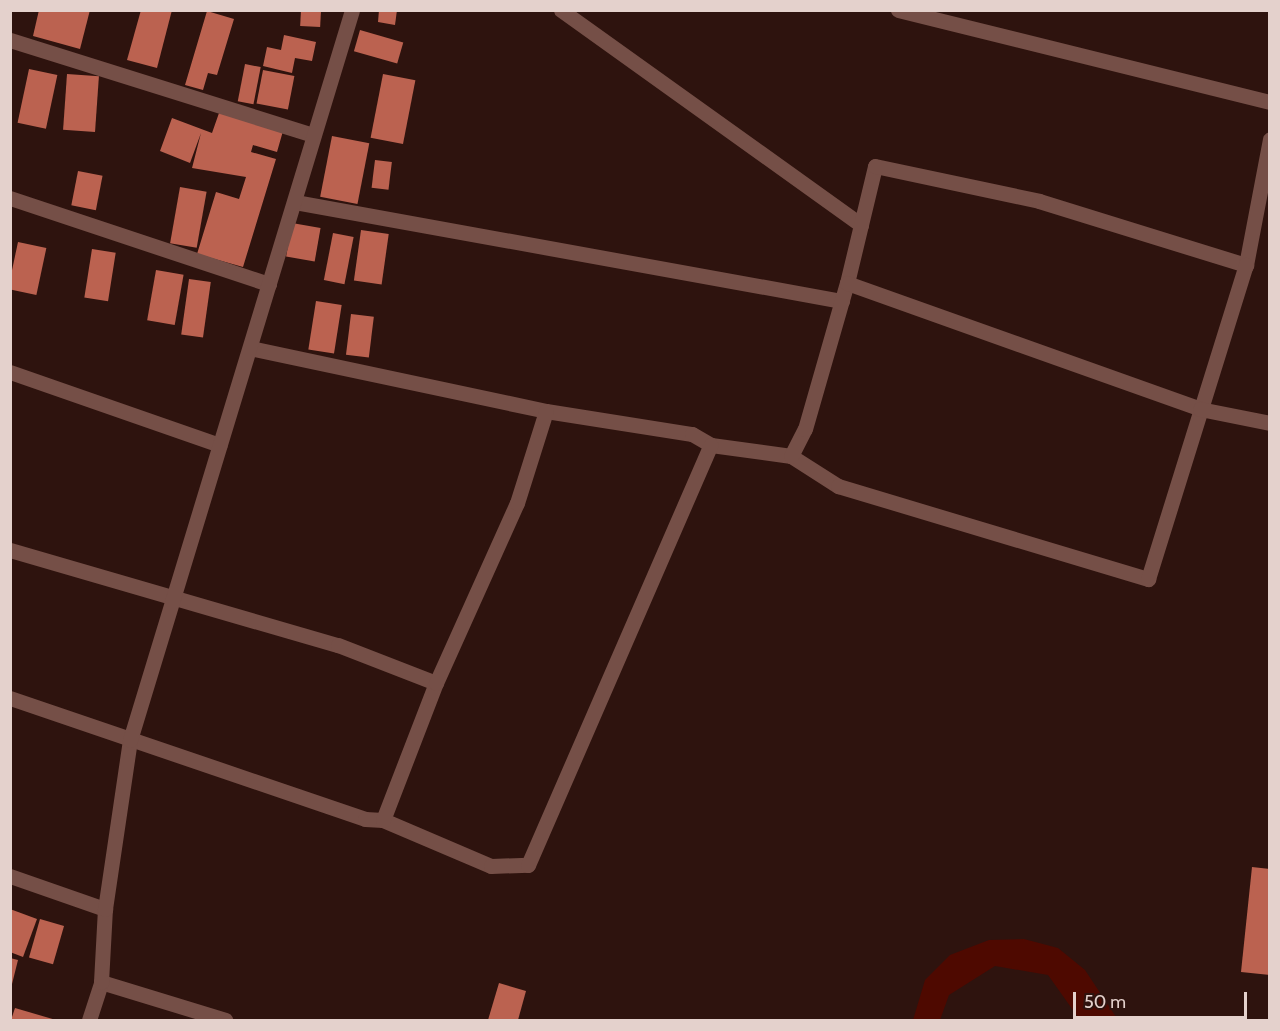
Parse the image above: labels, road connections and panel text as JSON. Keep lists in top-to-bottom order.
{
  "scale_bar": "50 m"
}
